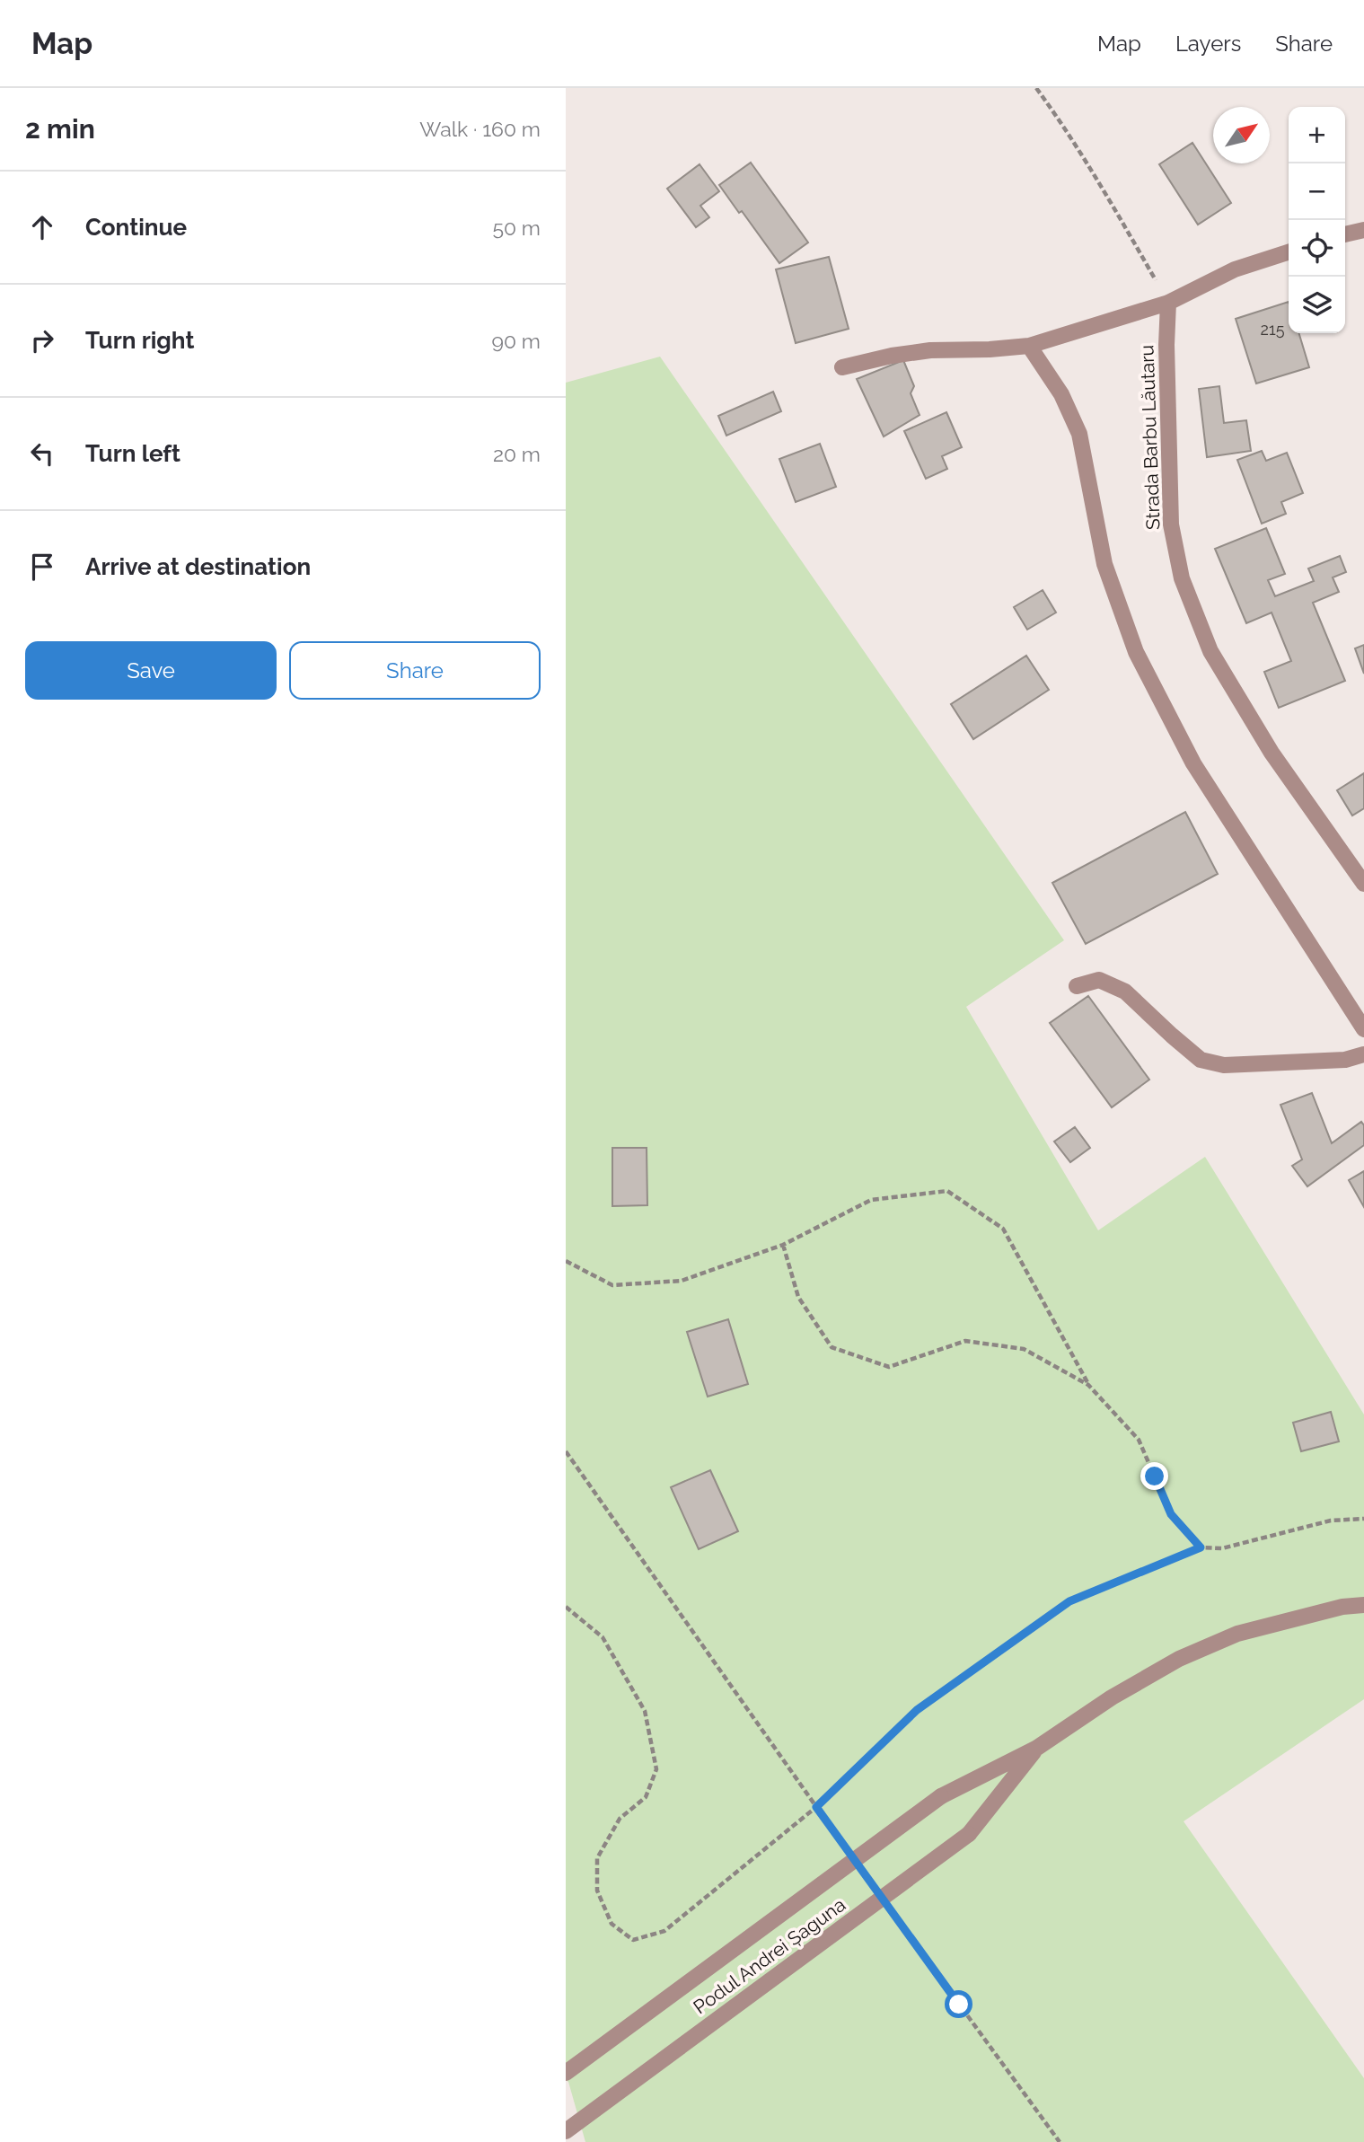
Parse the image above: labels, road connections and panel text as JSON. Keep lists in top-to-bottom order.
{
  "streets": {
    "street": ["Strada Barbu Lăutaru", "Podul Andrei Șaguna"]
  },
  "house_numbers": ["215"],
  "north": "top right",
  "page": {
    "header": "Map",
    "nav": ["Map", "Layers", "Share"],
    "heading": ["2 min", "Walk · 160 m"],
    "map_buttons": ["+", "−"],
    "list": [
      ["Continue", "50 m"],
      ["Turn right", "90 m"],
      ["Turn left", "20 m"],
      "Arrive at destination"
    ],
    "buttons": ["Save", "Share"]
  }
}
